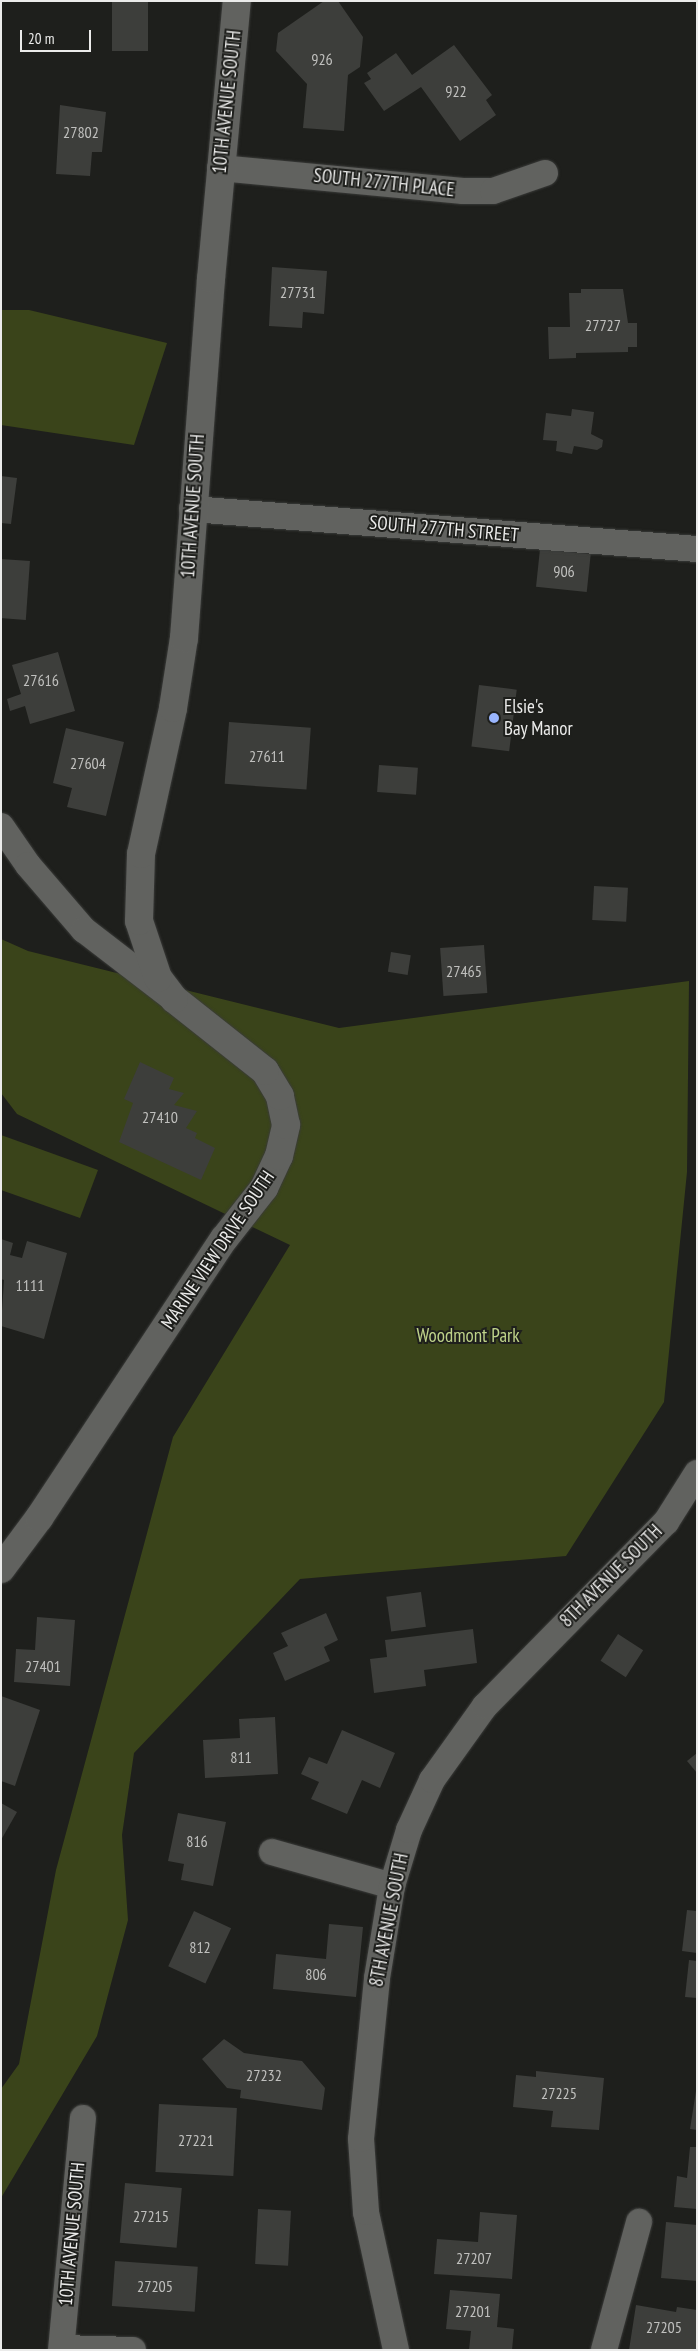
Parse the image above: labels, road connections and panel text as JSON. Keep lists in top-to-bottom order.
{
  "streets": {
    "main road": ["10TH AVENUE SOUTH", "MARINE VIEW DRIVE SOUTH"],
    "street": ["SOUTH 277TH PLACE", "SOUTH 277TH STREET", "8TH AVENUE SOUTH"]
  },
  "crossings": [
    ["10TH AVENUE SOUTH", "SOUTH 277TH PLACE"],
    ["10TH AVENUE SOUTH", "SOUTH 277TH STREET"],
    ["10TH AVENUE SOUTH", "MARINE VIEW DRIVE SOUTH"]
  ],
  "parks": ["Woodmont Park"],
  "places": ["Elsie's Bay Manor"],
  "house_numbers": [
    "926",
    "922",
    "27802",
    "27731",
    "27727",
    "906",
    "27616",
    "27611",
    "27604",
    "27465",
    "27410",
    "1111",
    "27401",
    "811",
    "816",
    "812",
    "806",
    "27232",
    "27225",
    "27221",
    "27215",
    "27207",
    "27205",
    "27201",
    "27205"
  ],
  "scale_bar": "20 m"
}
